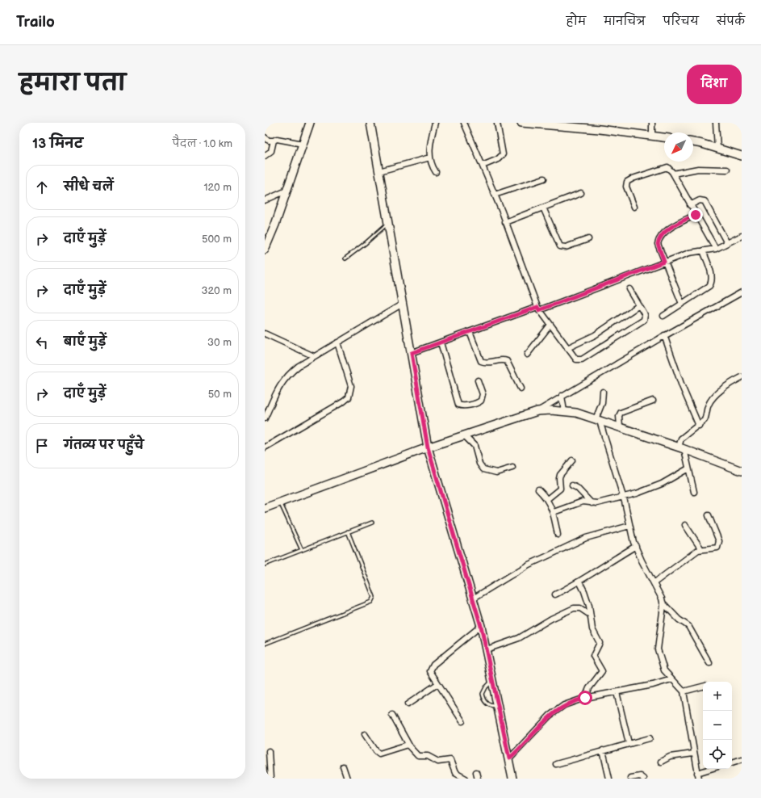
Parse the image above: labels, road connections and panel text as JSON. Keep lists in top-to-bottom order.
{
  "north": "bottom left",
  "page": {
    "header": "Trailo",
    "nav": [
      "होम",
      "मानचित्र",
      "परिचय",
      "संपर्क"
    ],
    "title": "हमारा पता",
    "buttons": "दिशा",
    "heading": ["13 मिनट", "पैदल · 1.0 km"],
    "list": [
      ["सीधे चलें", "120 m"],
      ["दाएँ मुड़ें", "500 m"],
      ["दाएँ मुड़ें", "320 m"],
      ["बाएँ मुड़ें", "30 m"],
      ["दाएँ मुड़ें", "50 m"],
      "गंतव्य पर पहुँचे"
    ],
    "map_buttons": ["+", "−"]
  }
}
